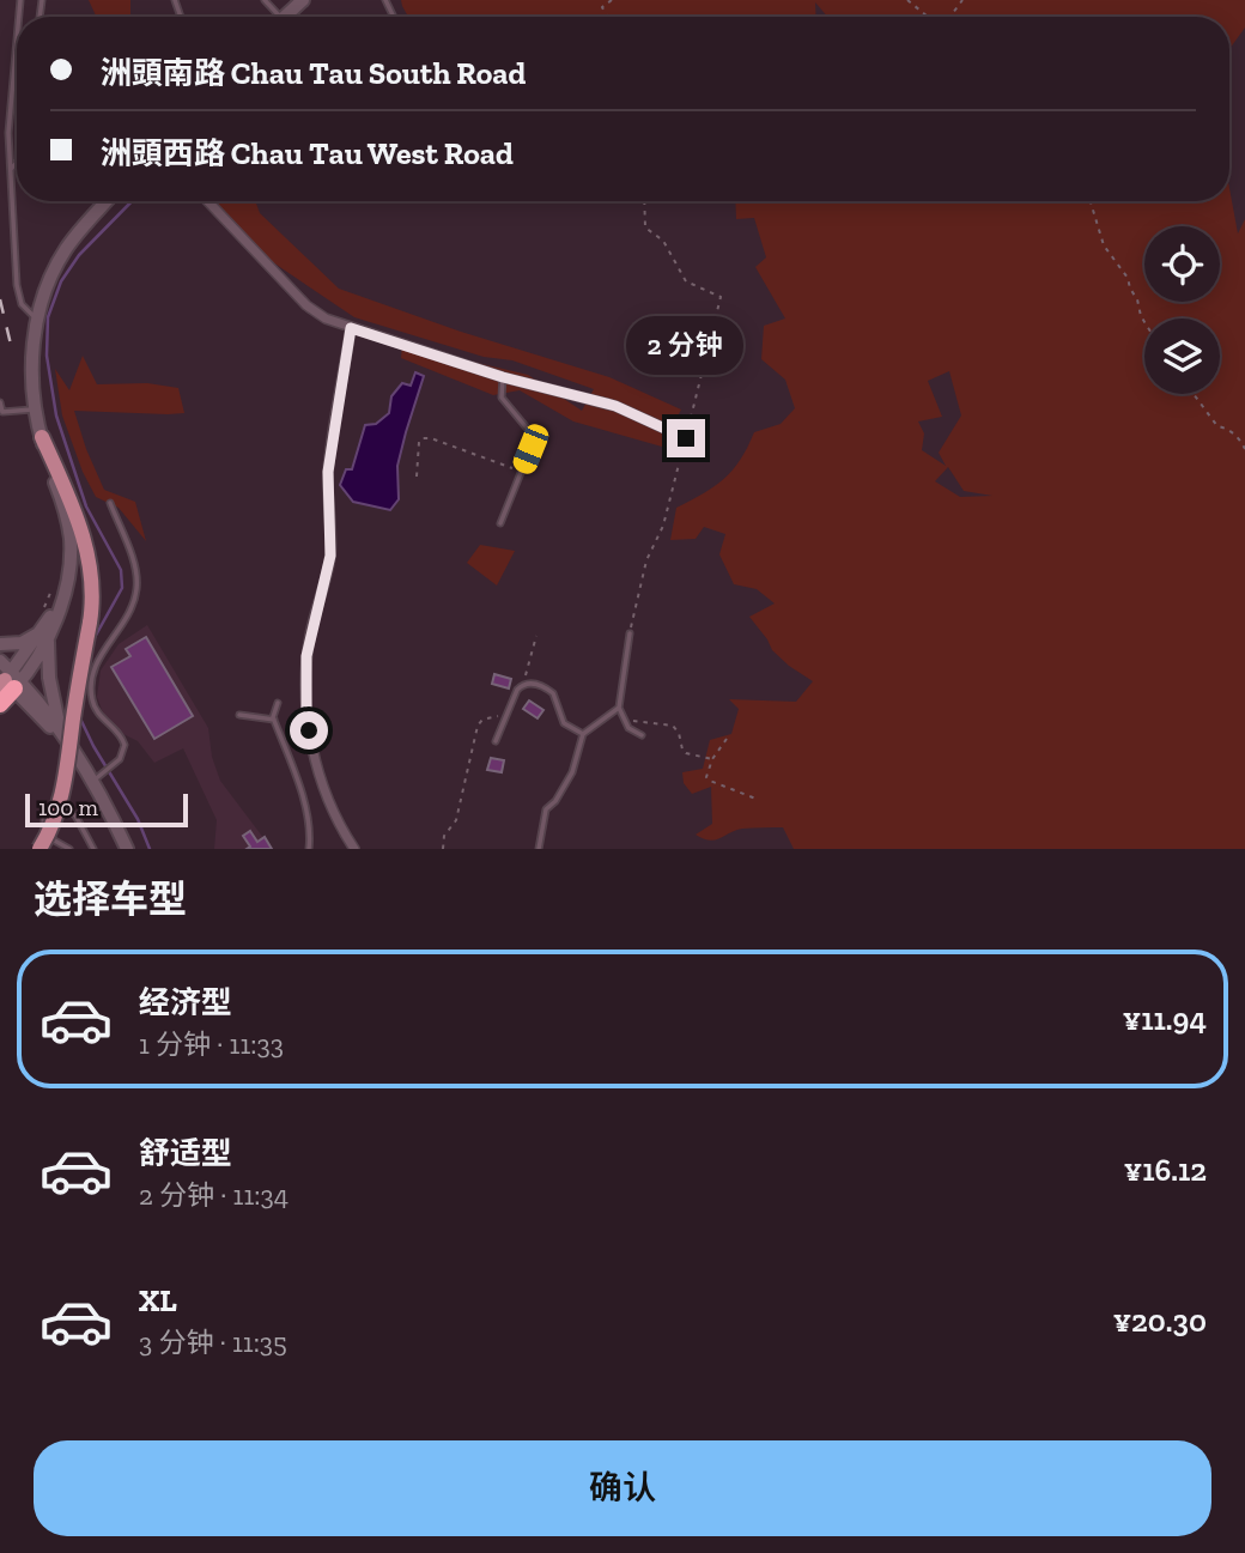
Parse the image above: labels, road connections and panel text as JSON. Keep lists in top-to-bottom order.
{
  "scale_bar": "100 m",
  "page": {
    "banner": ["洲頭南路 Chau Tau South Road", "洲頭西路 Chau Tau West Road"],
    "bubble": "2 分钟",
    "scale": "100 m",
    "heading": "选择车型",
    "list": [
      {
        "name": "经济型",
        "note": "1 分钟 · 11:33",
        "value": "¥11.94"
      },
      {
        "name": "舒适型",
        "note": "2 分钟 · 11:34",
        "value": "¥16.12"
      },
      {
        "name": "XL",
        "note": "3 分钟 · 11:35",
        "value": "¥20.30"
      }
    ],
    "buttons": "确认"
  }
}
